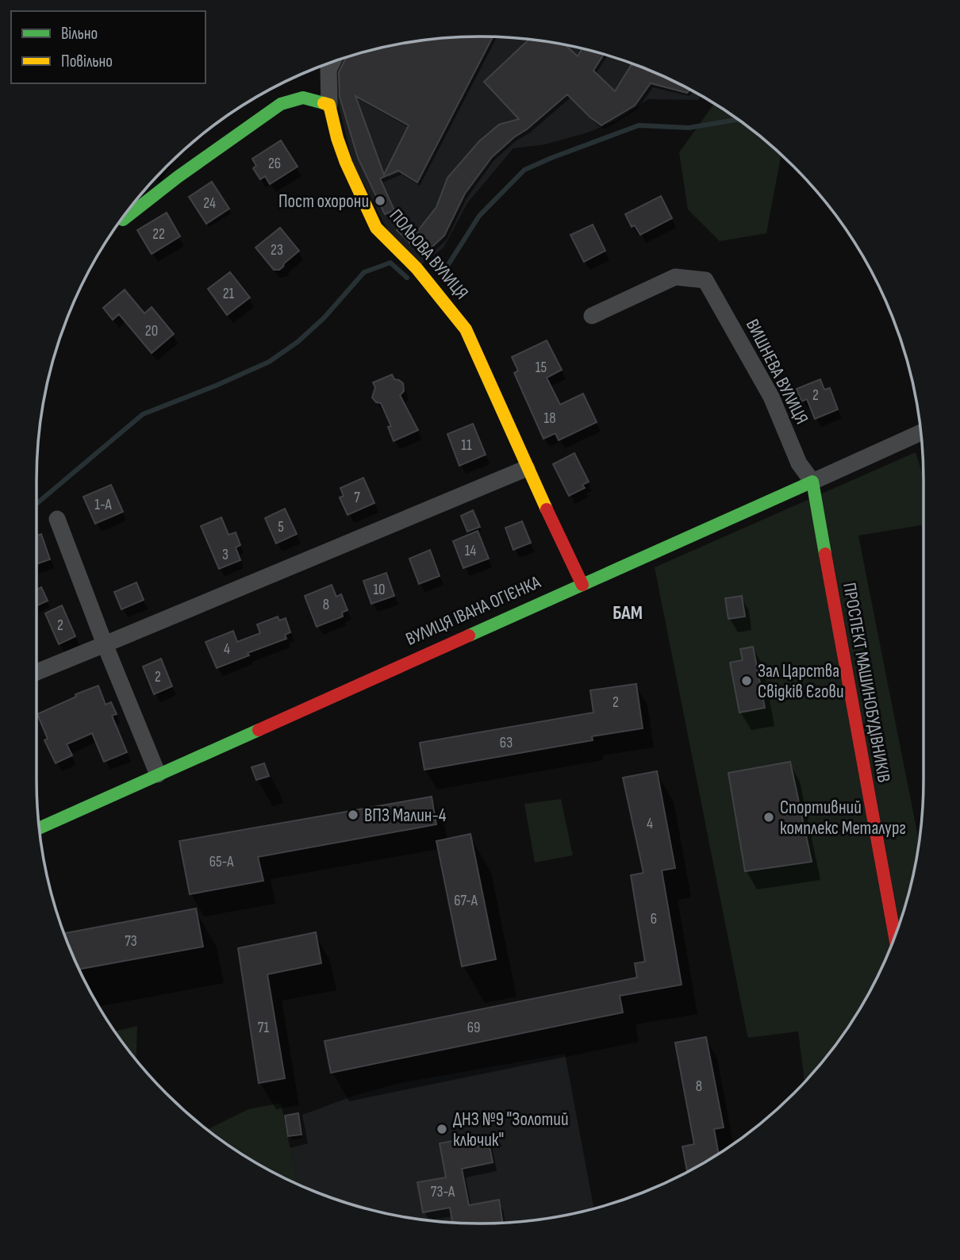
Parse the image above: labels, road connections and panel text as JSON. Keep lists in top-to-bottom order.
{
  "streets": {
    "street": [
      "ПОЛЬОВА ВУЛИЦЯ",
      "ВИШНЕВА ВУЛИЦЯ",
      "ВУЛИЦЯ ІВАНА ОГІЄНКА",
      "ПРОСПЕКТ МАШИНОБУДІВНИКІВ"
    ]
  },
  "crossings": [
    ["ПОЛЬОВА ВУЛИЦЯ", "ВУЛИЦЯ ІВАНА ОГІЄНКА"],
    ["ВИШНЕВА ВУЛИЦЯ", "ВУЛИЦЯ ІВАНА ОГІЄНКА"],
    ["ВИШНЕВА ВУЛИЦЯ", "ПРОСПЕКТ МАШИНОБУДІВНИКІВ"],
    ["ВУЛИЦЯ ІВАНА ОГІЄНКА", "ПРОСПЕКТ МАШИНОБУДІВНИКІВ"]
  ],
  "districts": ["БАМ"],
  "places": [
    "Пост охорони",
    "Зал Царства Свідків Єгови",
    "ВПЗ Малин-4",
    "Спортивний комплекс Металург",
    "ДНЗ №9 \"Золотий ключик\""
  ],
  "house_numbers": [
    "26",
    "24",
    "22",
    "23",
    "21",
    "20",
    "15",
    "2",
    "18",
    "11",
    "7",
    "1-А",
    "5",
    "14",
    "3",
    "10",
    "8",
    "2",
    "4",
    "2",
    "2",
    "63",
    "4",
    "65-А",
    "67-А",
    "6",
    "73",
    "71",
    "69",
    "8",
    "73-А"
  ],
  "legend": ["Вільно", "Повільно"]
}
